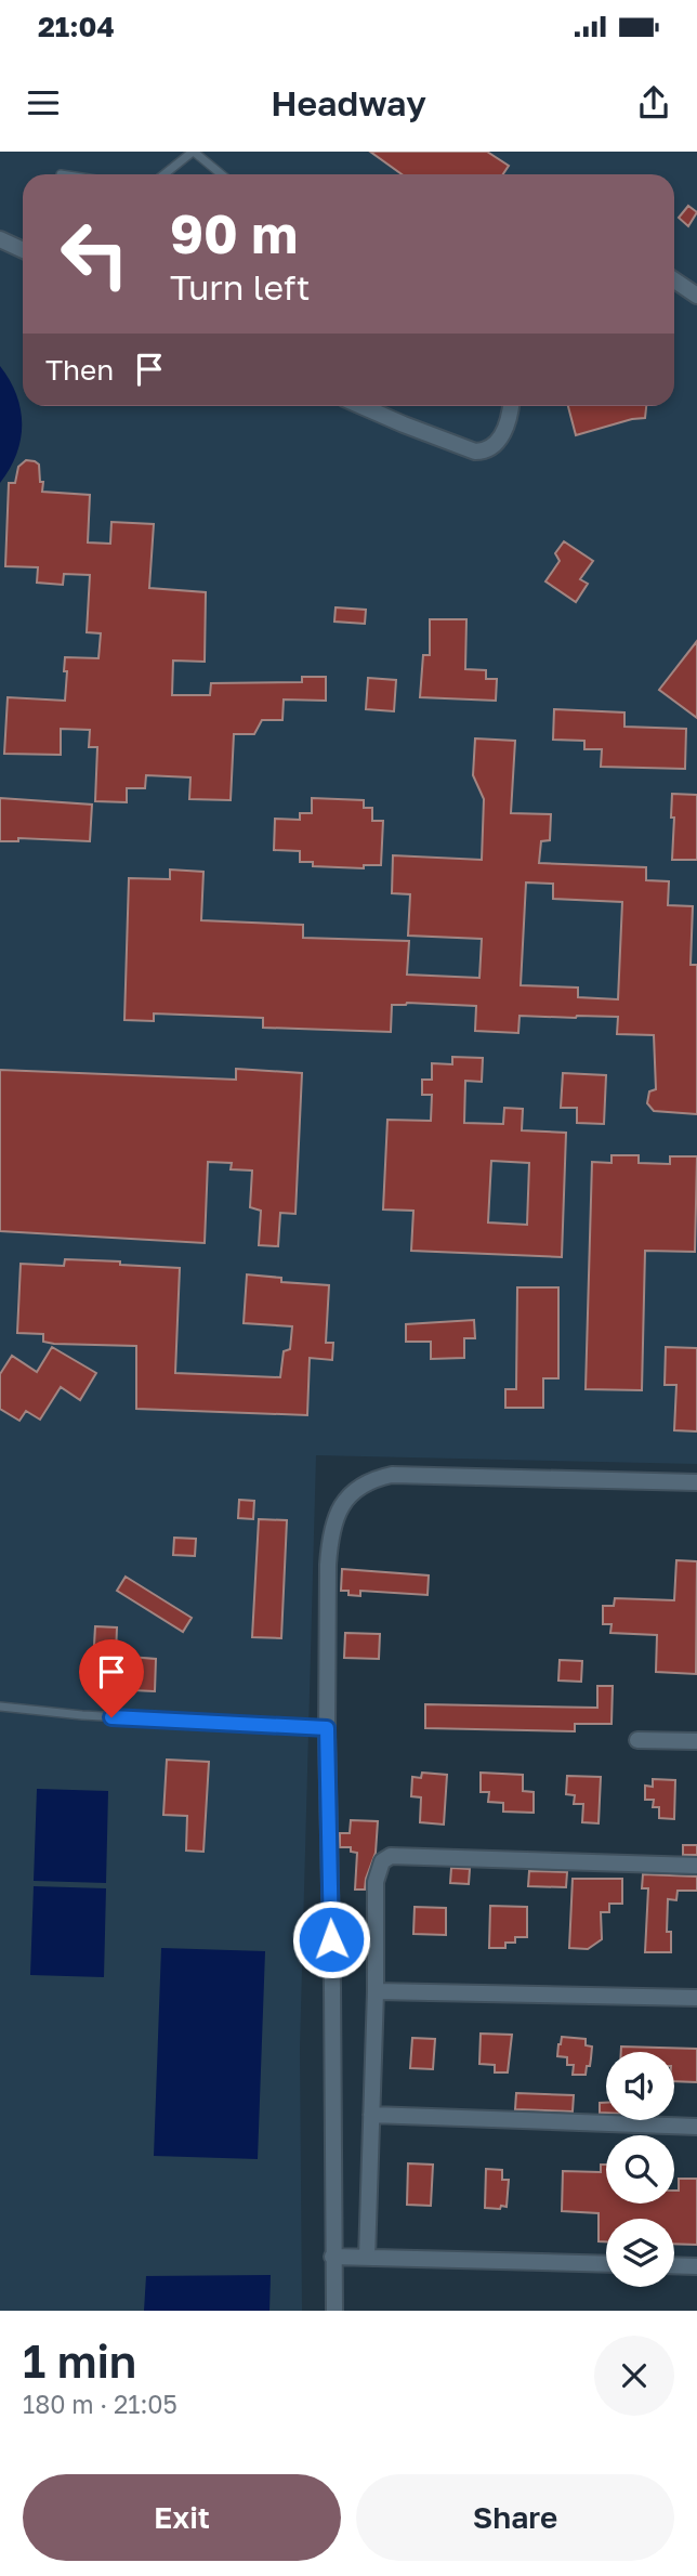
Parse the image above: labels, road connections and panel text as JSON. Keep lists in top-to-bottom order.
{
  "page": {
    "status": "21:04",
    "header": "Headway",
    "turn": ["90 m", "Turn left"],
    "then": "Then",
    "heading": ["1 min", "180 m · 21:05"],
    "buttons": ["Exit", "Share"]
  }
}
